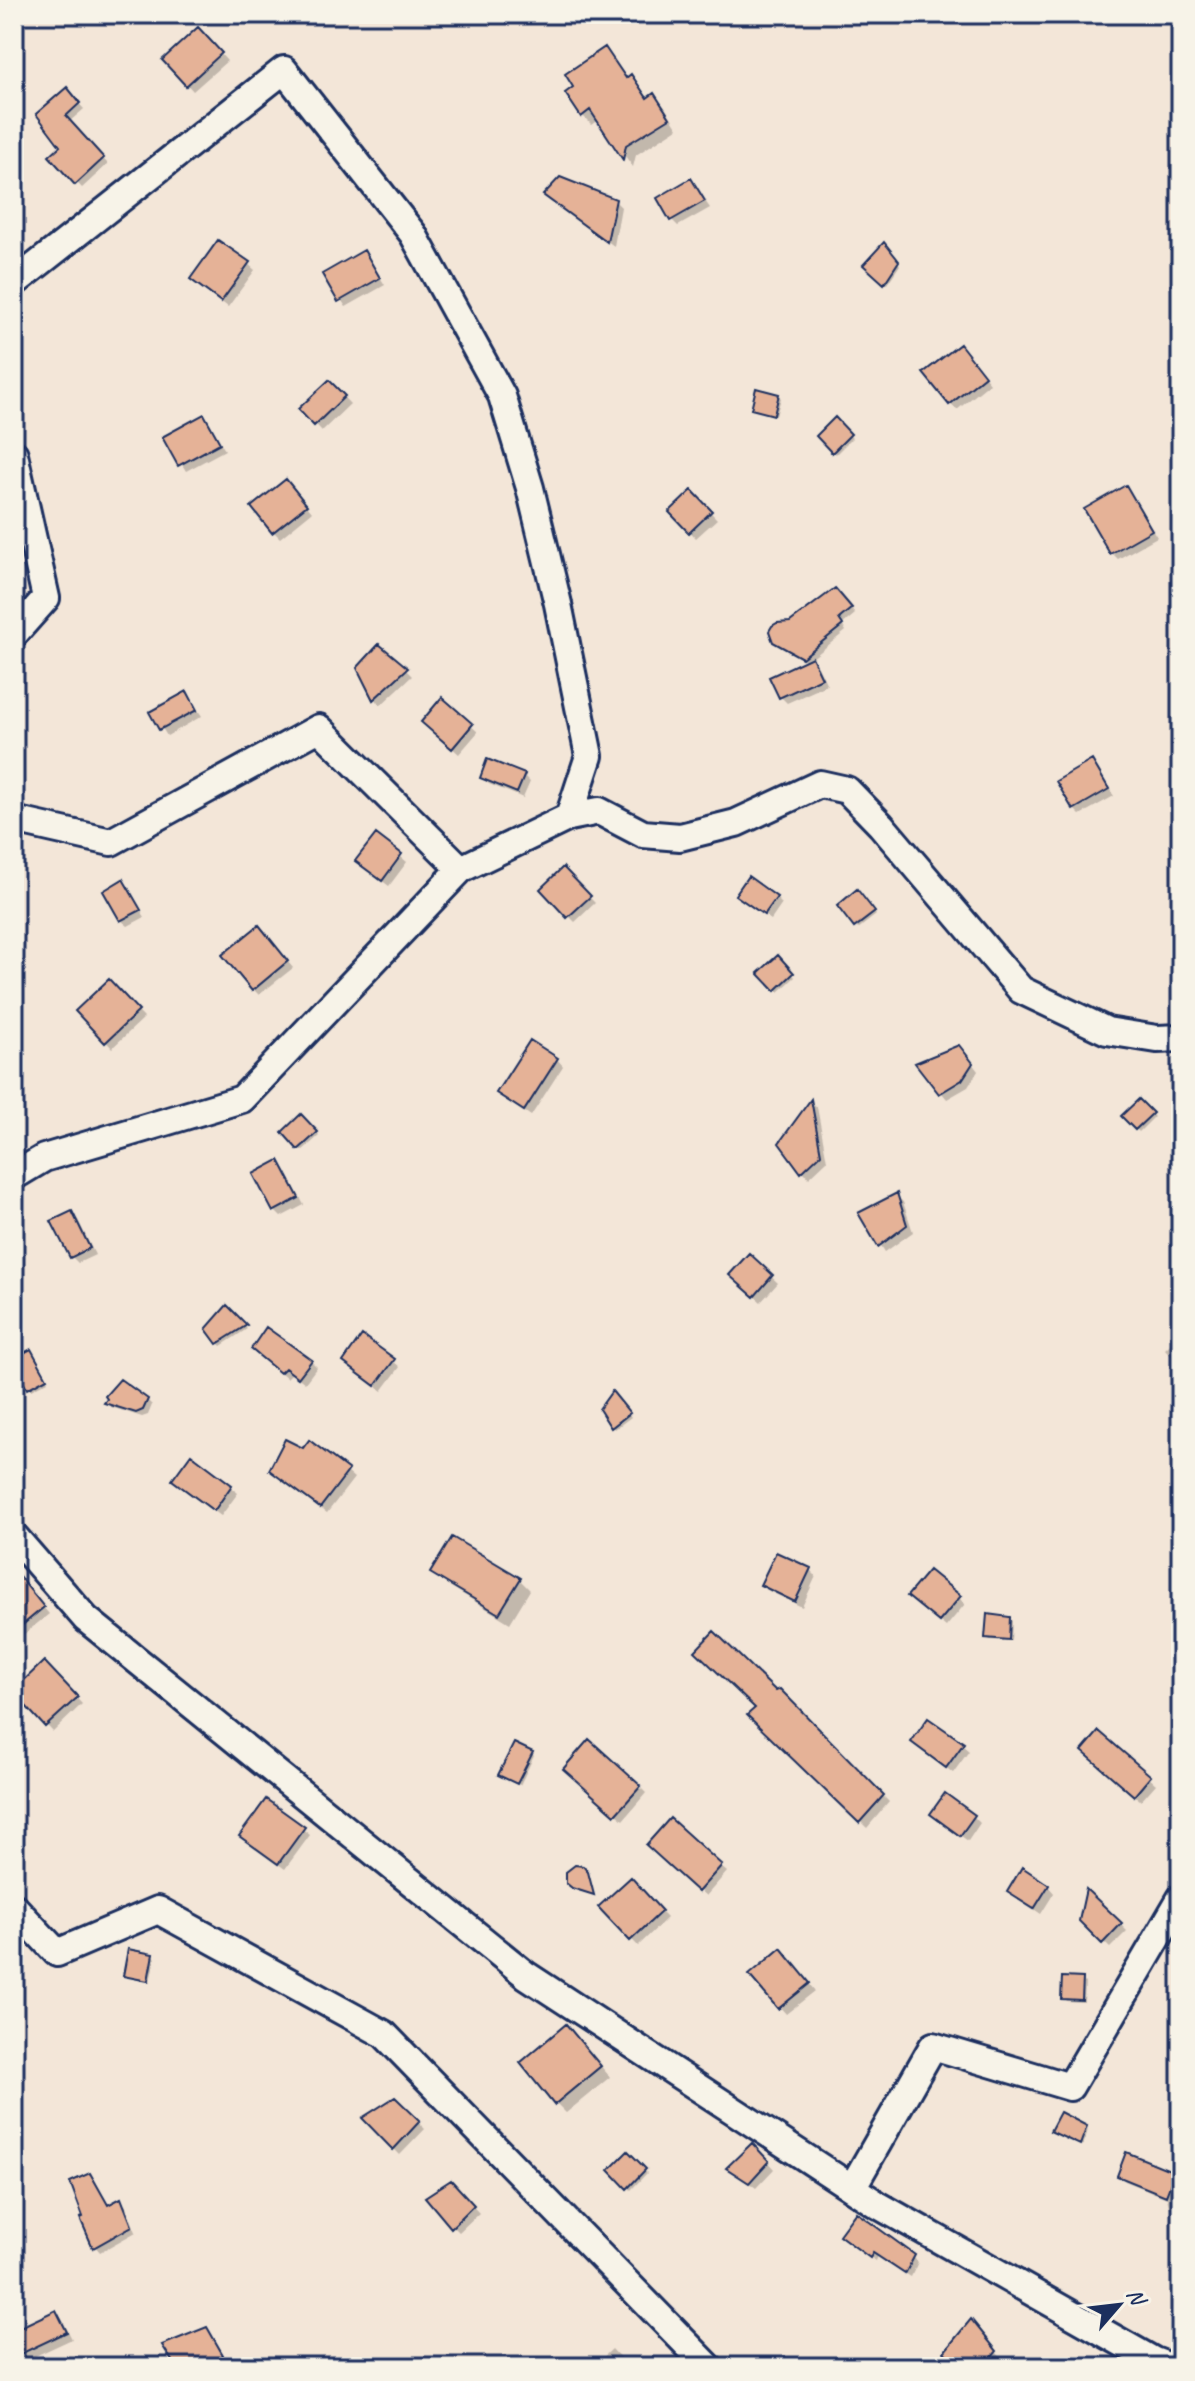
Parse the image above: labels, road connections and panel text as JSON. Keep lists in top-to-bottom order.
{
  "north": "top right"
}
